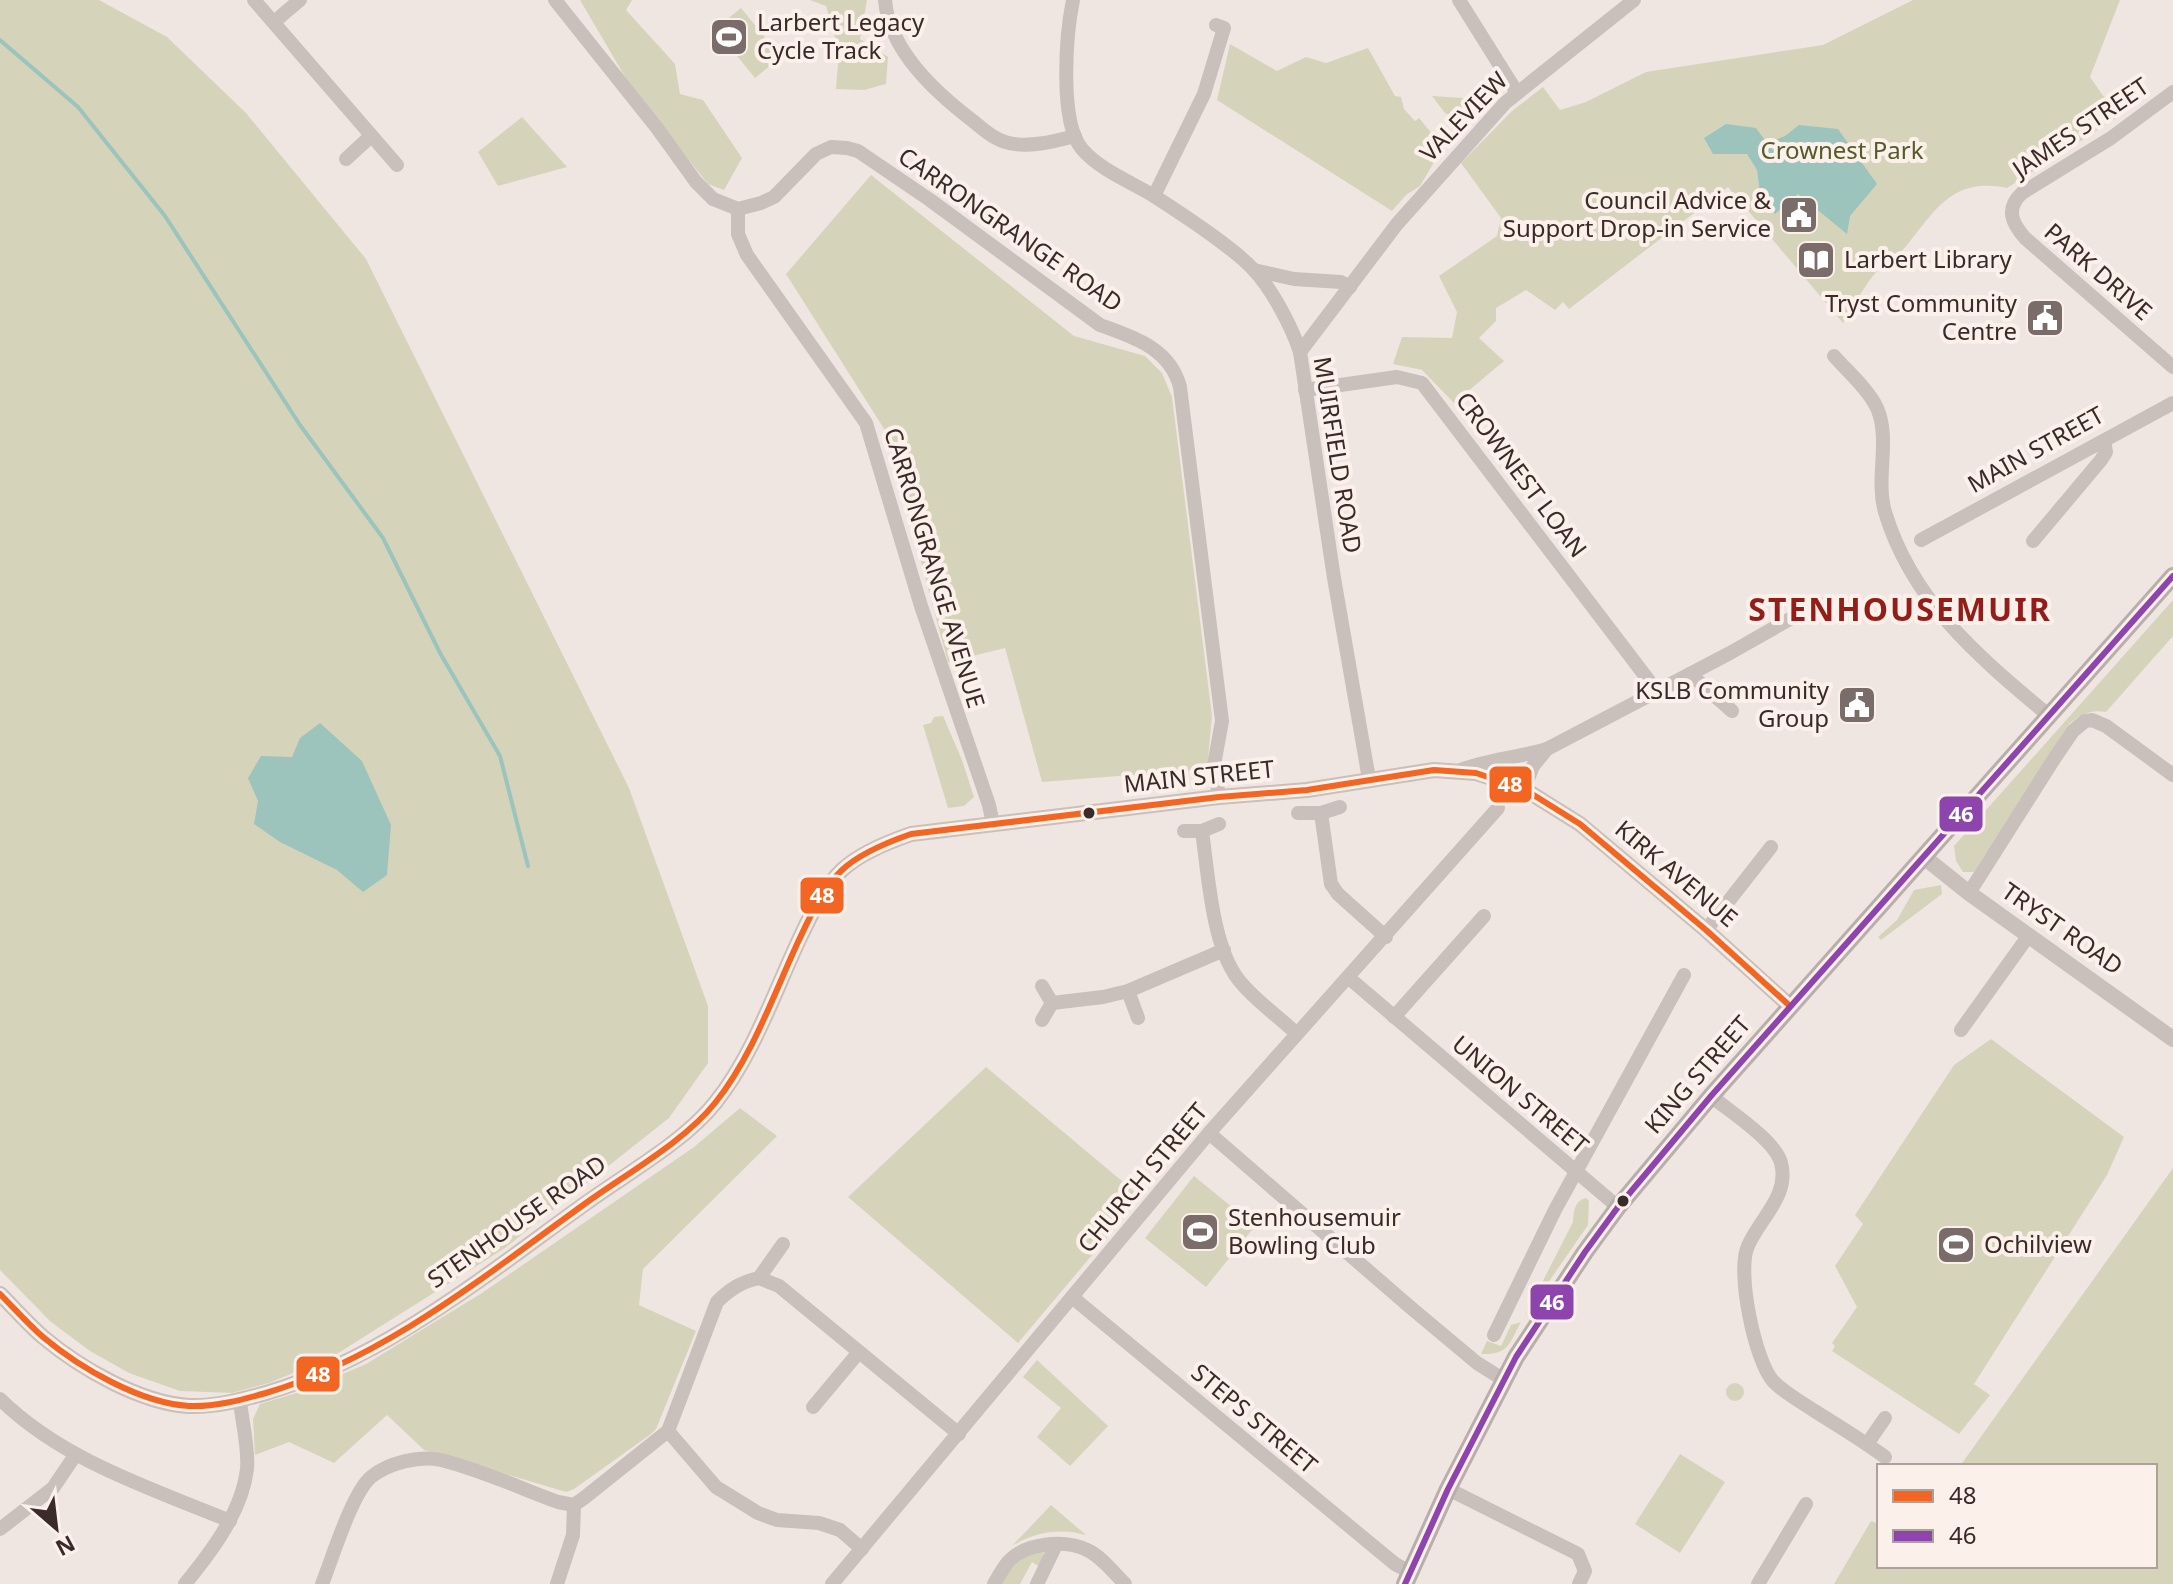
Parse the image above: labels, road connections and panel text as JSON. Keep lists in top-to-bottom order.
{
  "streets": {
    "main road": ["KING STREET"],
    "street": [
      "VALEVIEW",
      "JAMES STREET",
      "CARRONGRANGE ROAD",
      "PARK DRIVE",
      "MAIN STREET",
      "MUIRFIELD ROAD",
      "CROWNEST LOAN",
      "CARRONGRANGE AVENUE",
      "KIRK AVENUE",
      "TRYST ROAD",
      "UNION STREET",
      "CHURCH STREET",
      "STENHOUSE ROAD",
      "STEPS STREET"
    ]
  },
  "crossings": [
    ["VALEVIEW", "MUIRFIELD ROAD"],
    ["JAMES STREET", "PARK DRIVE"],
    ["CARRONGRANGE ROAD", "MAIN STREET"],
    ["CARRONGRANGE ROAD", "CARRONGRANGE AVENUE"],
    ["MAIN STREET", "MUIRFIELD ROAD"],
    ["MAIN STREET", "CROWNEST LOAN"],
    ["MAIN STREET", "CARRONGRANGE AVENUE"],
    ["MAIN STREET", "KIRK AVENUE"],
    ["MAIN STREET", "STENHOUSE ROAD"],
    ["MUIRFIELD ROAD", "CROWNEST LOAN"],
    ["KIRK AVENUE", "KING STREET"],
    ["TRYST ROAD", "KING STREET"],
    ["KING STREET", "UNION STREET"],
    ["KING STREET", "STEPS STREET"],
    ["UNION STREET", "CHURCH STREET"],
    ["CHURCH STREET", "STEPS STREET"]
  ],
  "districts": ["STENHOUSEMUIR"],
  "parks": ["Crownest Park"],
  "places": {
    "sports": ["Larbert Legacy Cycle Track", "Stenhousemuir Bowling Club", "Ochilview"],
    "public building": ["Council Advice & Support Drop-in Service", "Tryst Community Centre", "KSLB Community Group"],
    "library": ["Larbert Library"]
  },
  "lines": ["transit line 46", "transit line 48"],
  "legend": ["48", "46"],
  "north": "bottom right"
}
